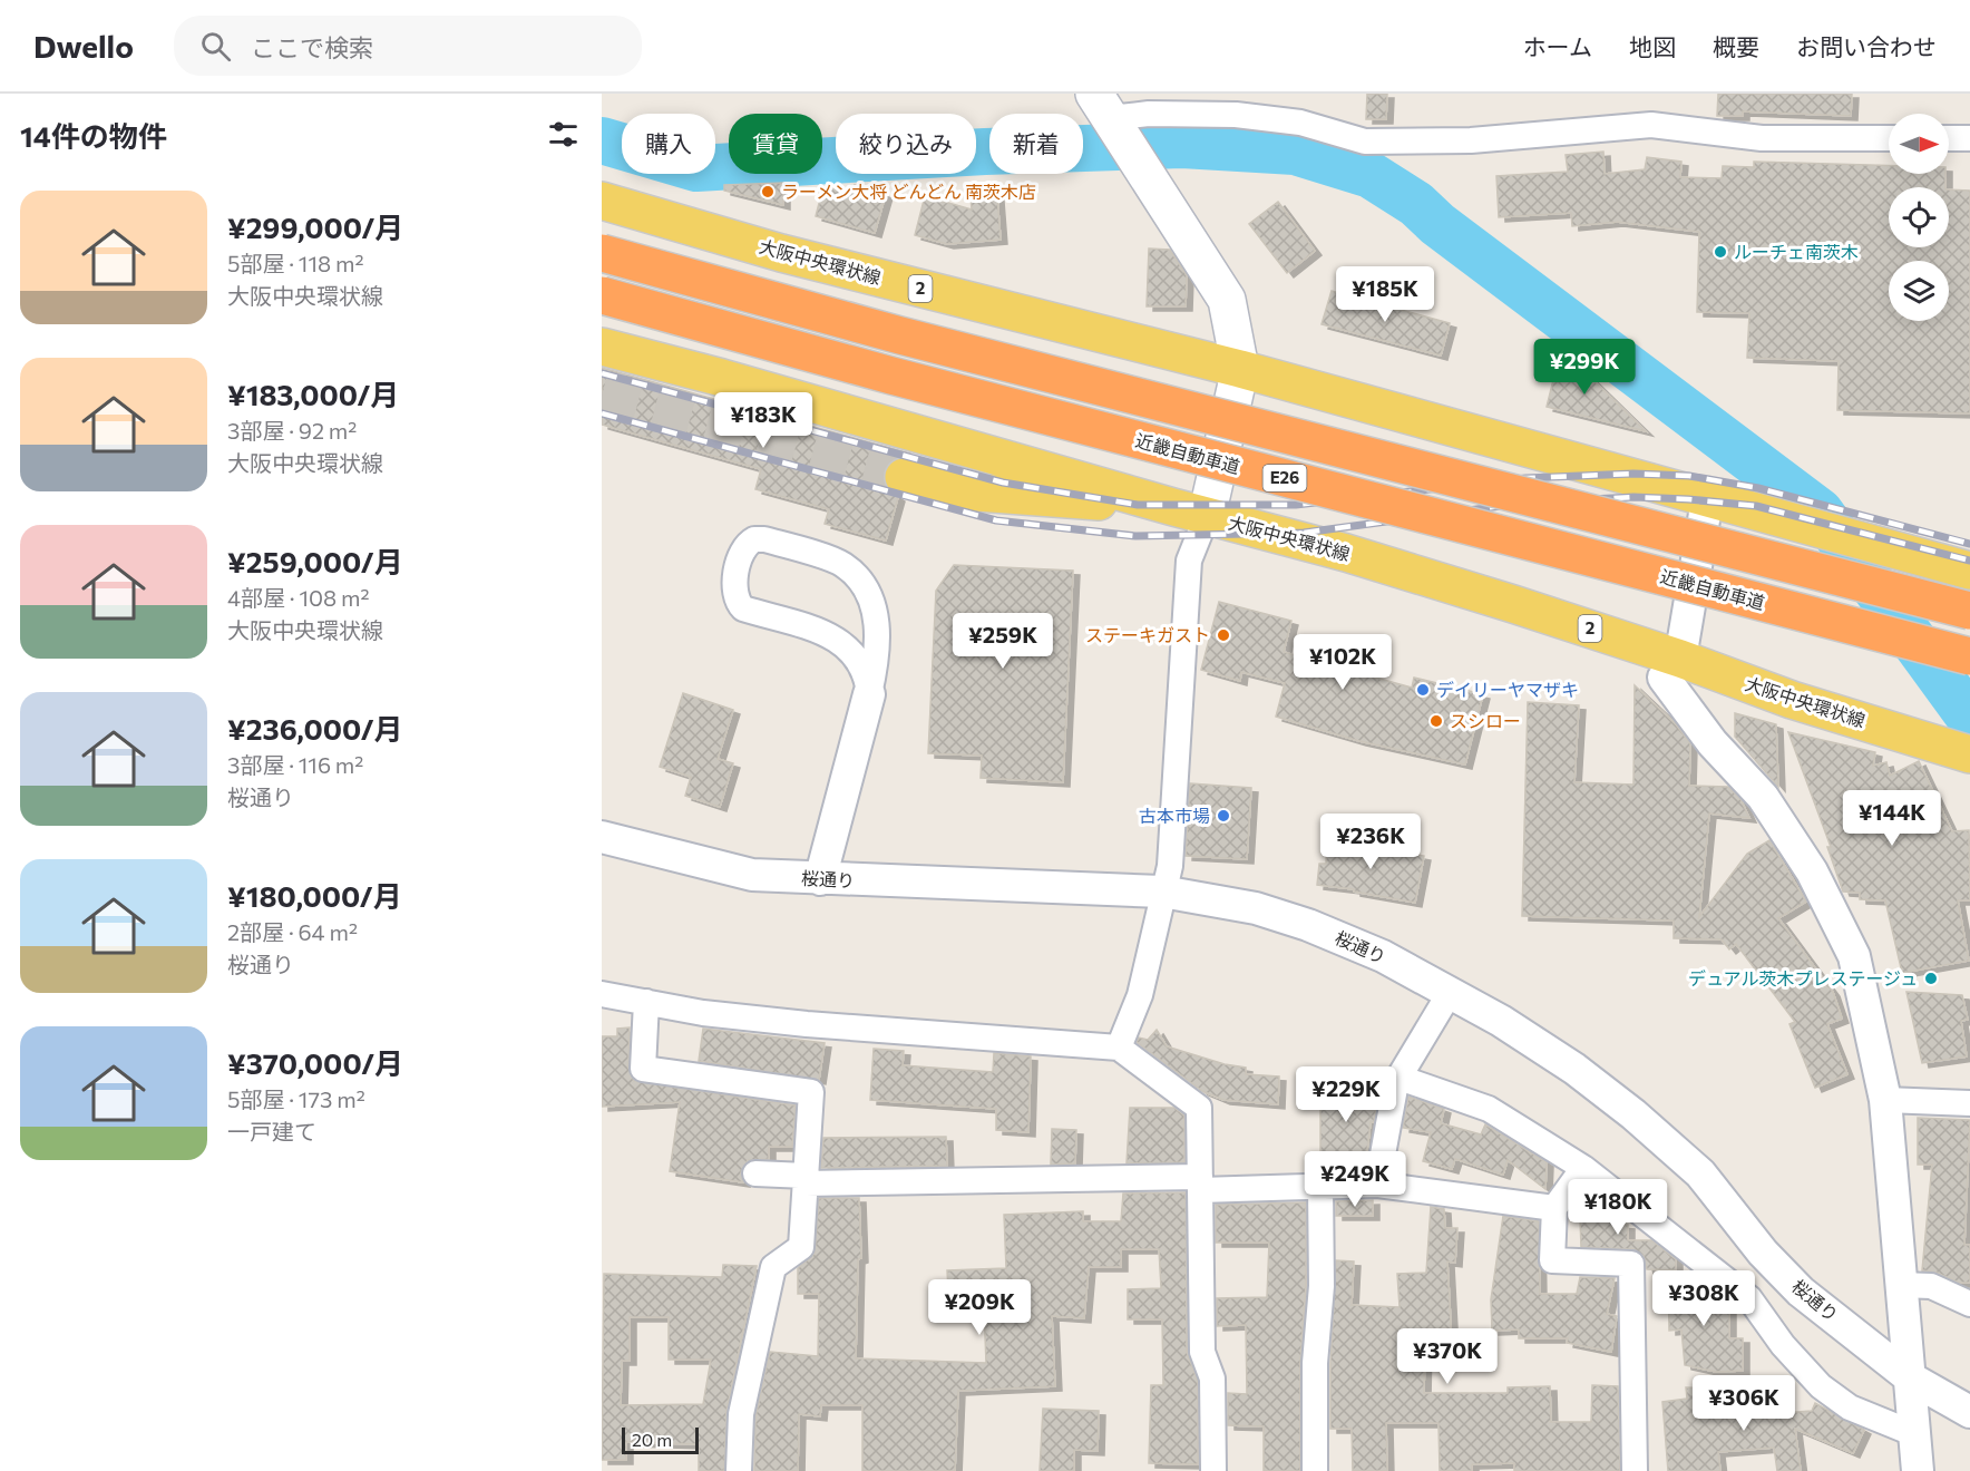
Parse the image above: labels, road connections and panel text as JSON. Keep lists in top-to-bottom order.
{
  "streets": {
    "highway": ["近畿自動車道", "E26"],
    "main road": ["大阪中央環状線", "2"],
    "street": ["桜通り"]
  },
  "crossings": [
    ["大阪中央環状線", "2"]
  ],
  "places": [
    "ラーメン大将 どんどん 南茨木店",
    "ルーチェ南茨木",
    "ステーキガスト",
    "デイリーヤマザキ",
    "スシロー",
    "古本市場",
    "デュアル茨木プレステージュ"
  ],
  "scale_bar": "20 m",
  "north": "right",
  "page": {
    "header": "Dwello",
    "search": "ここで検索",
    "nav": [
      "ホーム",
      "地図",
      "概要",
      "お問い合わせ"
    ],
    "heading": "14件の物件",
    "chip": [
      "購入",
      "賃貸",
      "絞り込み",
      "新着"
    ],
    "list": [
      {
        "name": "¥299,000/月",
        "note": "5部屋 · 118 m² · 大阪中央環状線"
      },
      {
        "name": "¥183,000/月",
        "note": "3部屋 · 92 m² · 大阪中央環状線"
      },
      {
        "name": "¥259,000/月",
        "note": "4部屋 · 108 m² · 大阪中央環状線"
      },
      {
        "name": "¥236,000/月",
        "note": "3部屋 · 116 m² · 桜通り"
      },
      {
        "name": "¥180,000/月",
        "note": "2部屋 · 64 m² · 桜通り"
      },
      {
        "name": "¥370,000/月",
        "note": "5部屋 · 173 m² · 一戸建て"
      }
    ],
    "price": [
      "¥185K",
      "¥299K",
      "¥183K",
      "¥259K",
      "¥102K",
      "¥144K",
      "¥236K",
      "¥229K",
      "¥249K",
      "¥180K",
      "¥308K",
      "¥209K",
      "¥370K",
      "¥306K"
    ],
    "scale": "20 m"
  }
}
